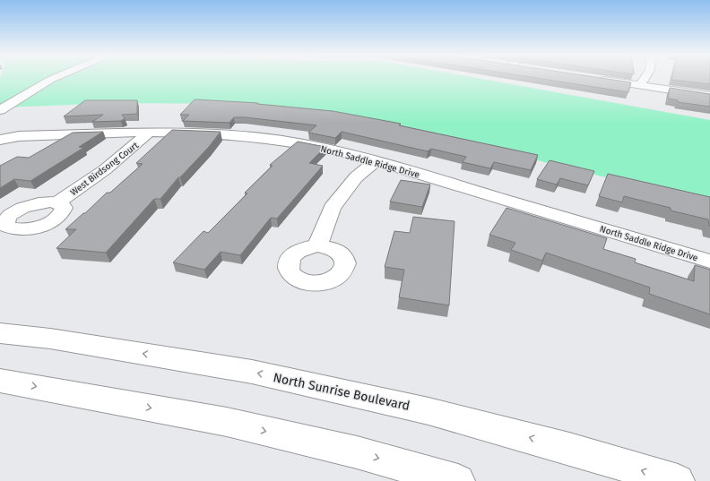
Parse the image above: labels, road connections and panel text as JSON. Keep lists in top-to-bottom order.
{
  "streets": {
    "street": ["North Saddle Ridge Drive", "West Birdsong Court", "North Sunrise Boulevard"]
  },
  "crossings": [
    ["North Saddle Ridge Drive", "West Birdsong Court"]
  ]
}
